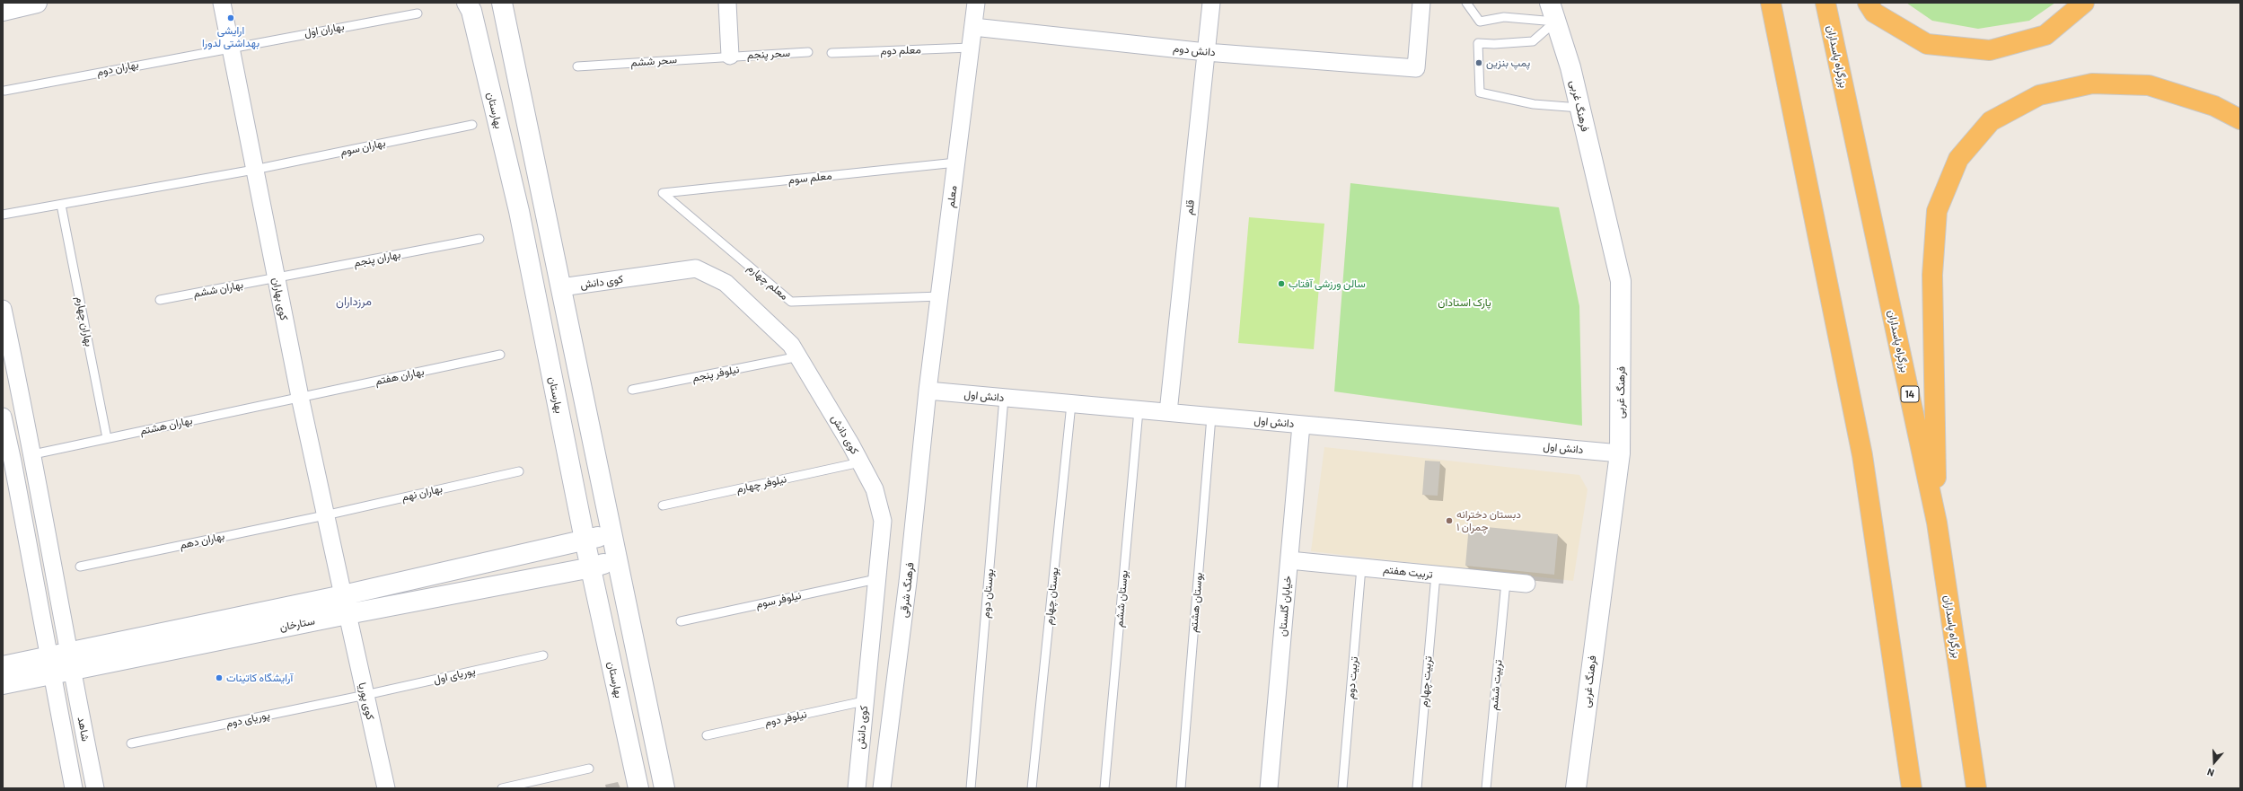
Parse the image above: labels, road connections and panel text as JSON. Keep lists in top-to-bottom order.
{
  "streets": {
    "highway": ["بزرگراه پاسداران", "14"],
    "street": [
      "دانش دوم",
      "فرهنگ غربی",
      "بهارستان",
      "معلم",
      "قلم",
      "کوی دانش",
      "کوی بهاران",
      "دانش اول",
      "تربیت هفتم",
      "فرهنگ شرقی",
      "خیابان گلستان",
      "ستارخان",
      "کوی پوریا",
      "شاهد"
    ],
    "lane": [
      "بهاران اول",
      "معلم دوم",
      "سحر پنجم",
      "سحر ششم",
      "بهاران دوم",
      "بهاران سوم",
      "معلم سوم",
      "بهاران پنجم",
      "معلم چهارم",
      "بهاران ششم",
      "بهاران چهارم",
      "نیلوفر پنجم",
      "بهاران هفتم",
      "بهاران هشتم",
      "نیلوفر چهارم",
      "بهاران نهم",
      "بهاران دهم",
      "بوستان دوم",
      "بوستان چهارم",
      "بوستان ششم",
      "نیلوفر سوم",
      "بوستان هشتم",
      "پوریای اول",
      "تربیت دوم",
      "تربیت چهارم",
      "تربیت ششم",
      "نیلوفر دوم",
      "پوریای دوم"
    ]
  },
  "crossings": [
    ["بهاران اول", "بهاران دوم"],
    ["بهاران اول", "کوی بهاران"],
    ["معلم دوم", "معلم"],
    ["دانش دوم", "معلم"],
    ["دانش دوم", "قلم"],
    ["سحر پنجم", "سحر ششم"],
    ["بهاران دوم", "کوی بهاران"],
    ["فرهنگ غربی", "دانش اول"],
    ["بهارستان", "ستارخان"],
    ["بهاران سوم", "کوی بهاران"],
    ["معلم سوم", "معلم"],
    ["معلم سوم", "معلم چهارم"],
    ["معلم", "معلم چهارم"],
    ["معلم", "دانش اول"],
    ["معلم", "فرهنگ شرقی"],
    ["قلم", "دانش اول"],
    ["بهاران پنجم", "بهاران ششم"],
    ["بهاران پنجم", "کوی بهاران"],
    ["کوی دانش", "نیلوفر پنجم"],
    ["کوی دانش", "نیلوفر چهارم"],
    ["کوی دانش", "نیلوفر سوم"],
    ["کوی دانش", "نیلوفر دوم"],
    ["بهاران ششم", "کوی بهاران"],
    ["کوی بهاران", "بهاران هفتم"],
    ["کوی بهاران", "بهاران هشتم"],
    ["کوی بهاران", "بهاران نهم"],
    ["کوی بهاران", "بهاران دهم"],
    ["کوی بهاران", "ستارخان"],
    ["بهاران چهارم", "بهاران هشتم"],
    ["بهاران هفتم", "بهاران هشتم"],
    ["دانش اول", "فرهنگ شرقی"],
    ["دانش اول", "بوستان دوم"],
    ["دانش اول", "بوستان چهارم"],
    ["دانش اول", "بوستان ششم"],
    ["دانش اول", "بوستان هشتم"],
    ["دانش اول", "خیابان گلستان"],
    ["بهاران هشتم", "شاهد"],
    ["بهاران نهم", "بهاران دهم"],
    ["تربیت هفتم", "خیابان گلستان"],
    ["تربیت هفتم", "تربیت دوم"],
    ["تربیت هفتم", "تربیت چهارم"],
    ["تربیت هفتم", "تربیت ششم"],
    ["ستارخان", "کوی پوریا"],
    ["ستارخان", "شاهد"],
    ["پوریای اول", "کوی پوریا"],
    ["پوریای اول", "پوریای دوم"],
    ["کوی پوریا", "پوریای دوم"]
  ],
  "districts": ["مرزداران"],
  "parks": ["پارک استادان"],
  "places": [
    "ارایشی بهداشتی لدورا",
    "پمپ بنزین",
    "سالن ورزشی آفتاب",
    "دبستان دخترانه چمران ۱",
    "آرایشگاه کاتینات"
  ],
  "north": "bottom"
}
